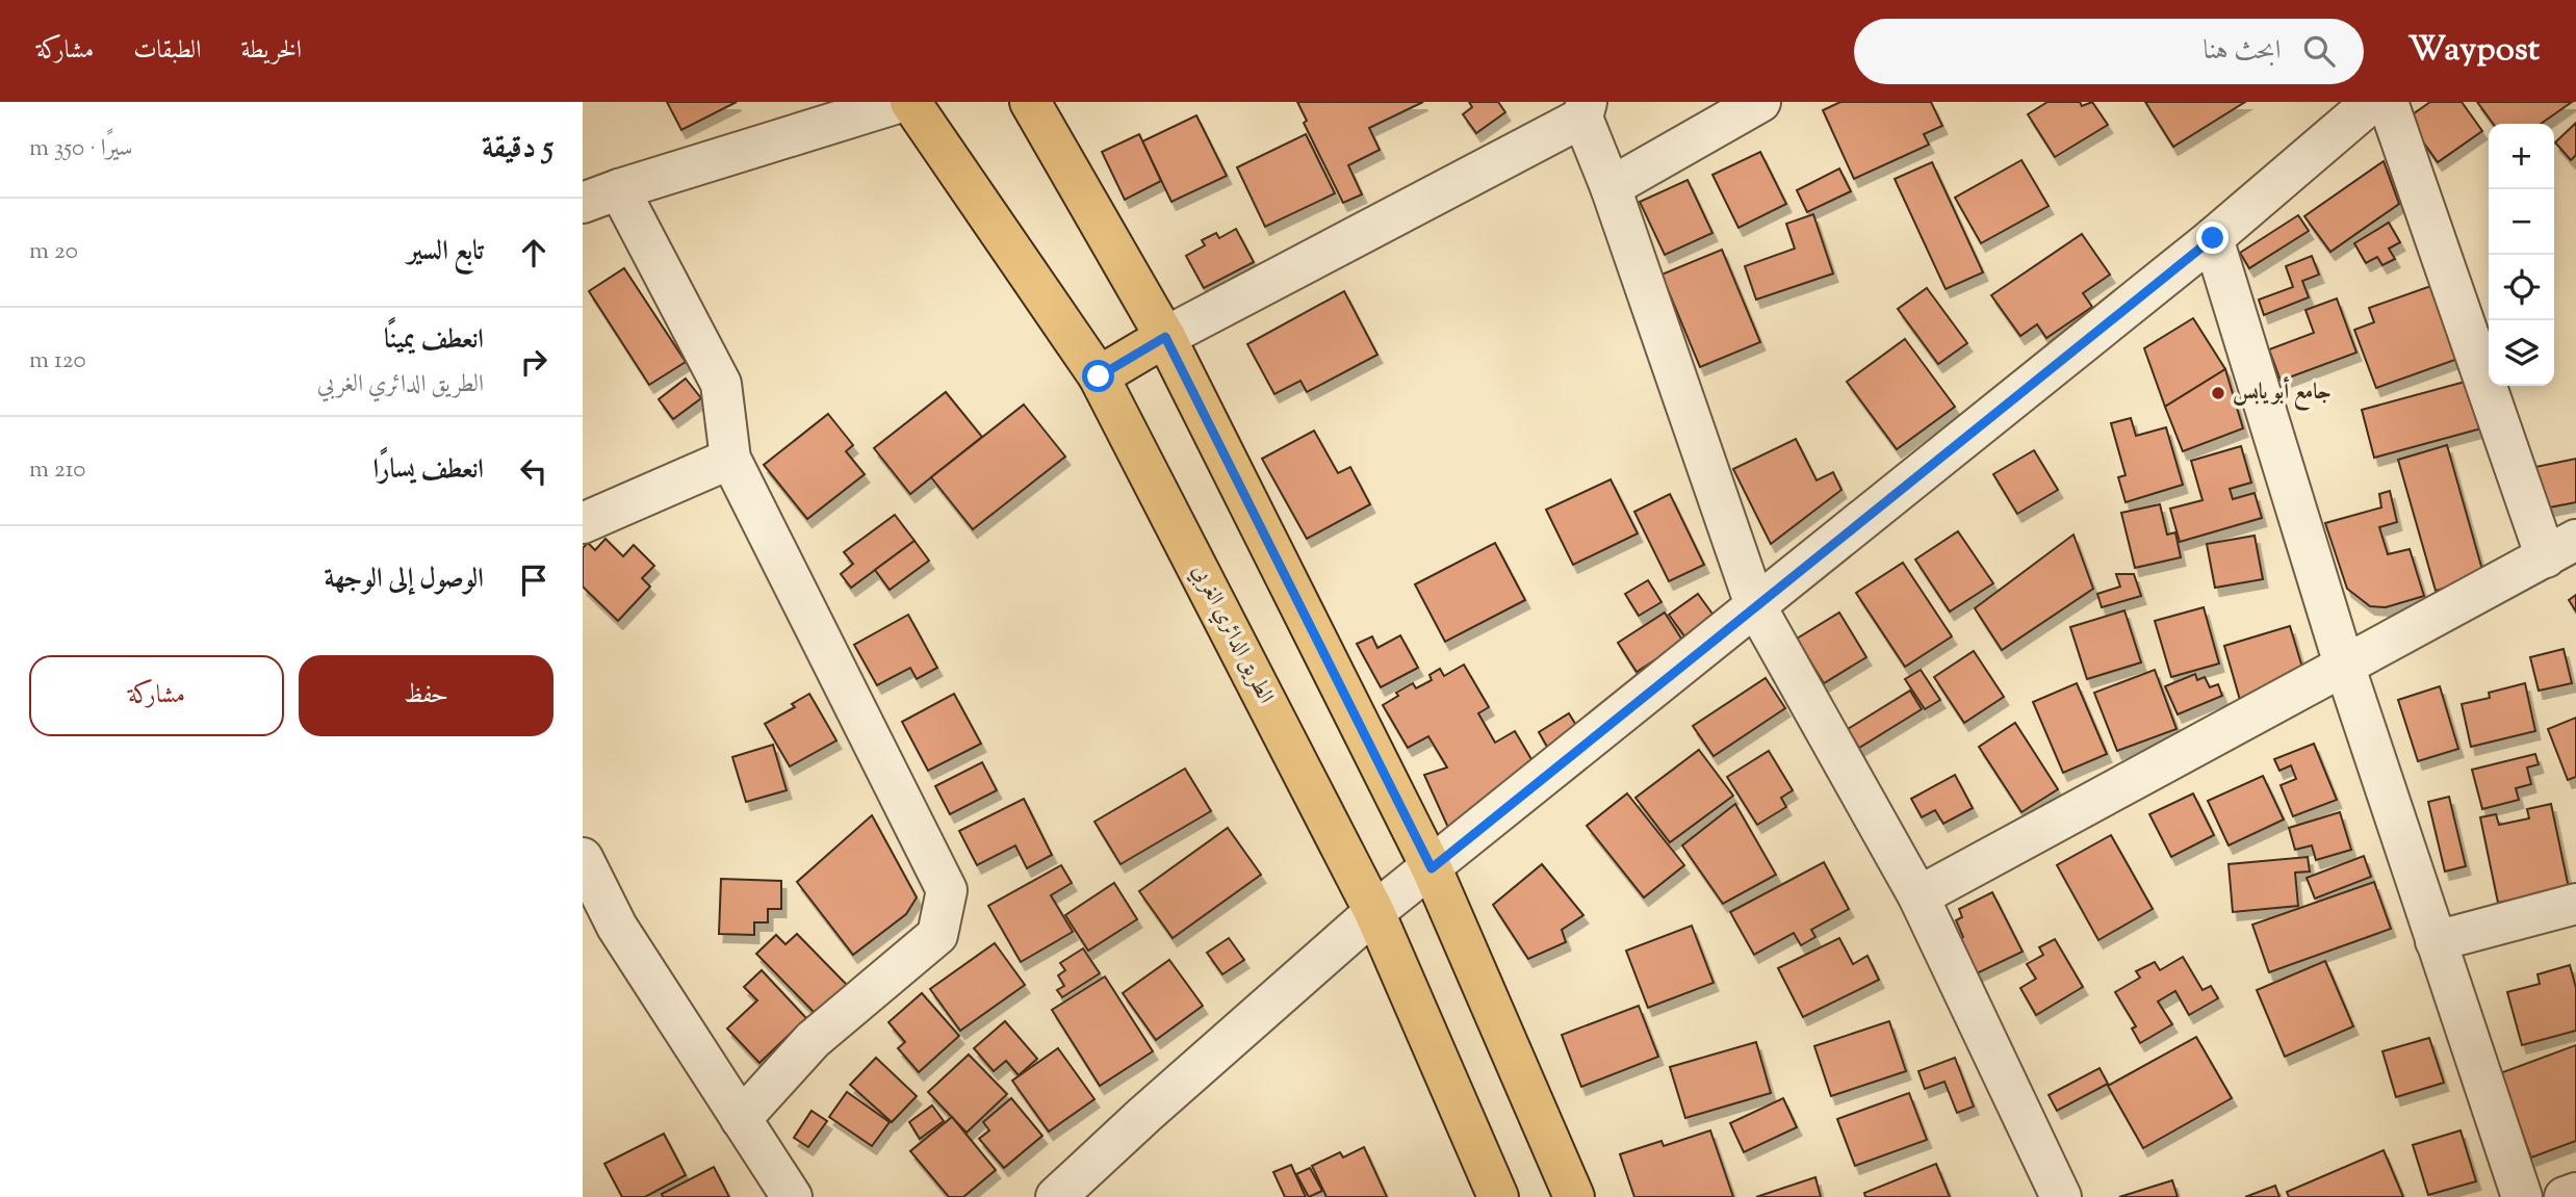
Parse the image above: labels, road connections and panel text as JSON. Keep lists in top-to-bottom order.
{
  "streets": {
    "main road": ["الطريق الدائري الغربي"]
  },
  "places": ["جامع أبو يابس"],
  "page": {
    "header": "Waypost",
    "search": "ابحث هنا",
    "nav": ["الخريطة", "الطبقات", "مشاركة"],
    "heading": ["5 دقيقة", "سيرًا · 350 m"],
    "map_buttons": ["+", "−"],
    "list": [
      ["تابع السير", "20 m"],
      ["انعطف يمينًا", "الطريق الدائري الغربي", "120 m"],
      ["انعطف يسارًا", "210 m"],
      "الوصول إلى الوجهة"
    ],
    "buttons": ["حفظ", "مشاركة"]
  }
}
